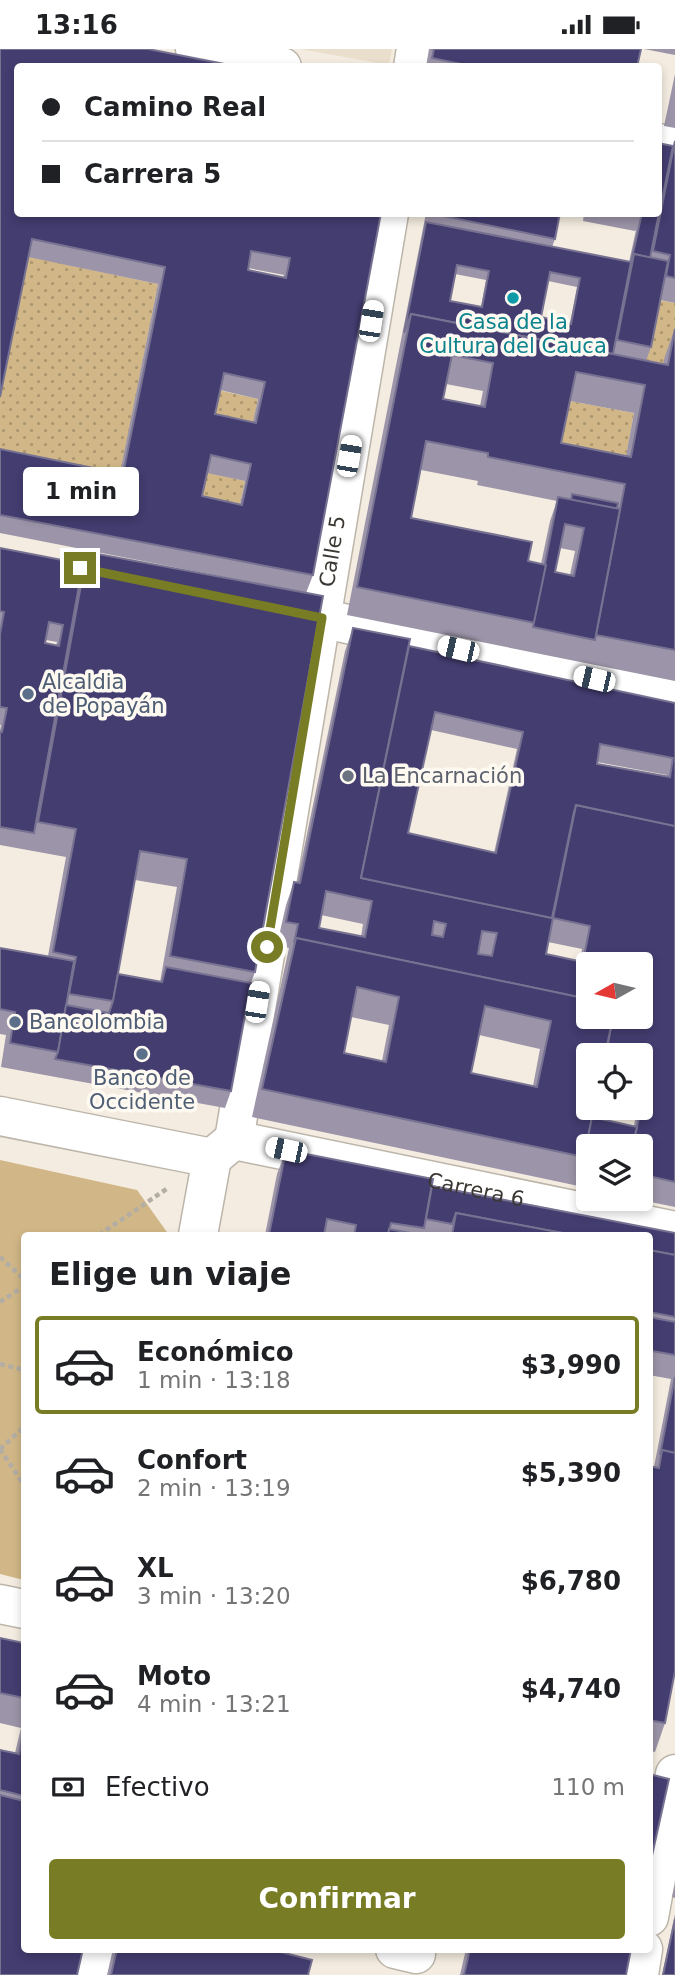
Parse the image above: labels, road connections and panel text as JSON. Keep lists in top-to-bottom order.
{
  "streets": {
    "street": ["Calle 5", "Carrera 6"]
  },
  "crossings": [
    ["Calle 5", "Carrera 6"]
  ],
  "places": [
    "Casa de la Cultura del Cauca",
    "Alcaldia de Popayán",
    "La Encarnación",
    "Bancolombia",
    "Banco de Occidente"
  ],
  "north": "left",
  "page": {
    "status": "13:16",
    "banner": ["Camino Real", "Carrera 5"],
    "bubble": "1 min",
    "heading": "Elige un viaje",
    "list": [
      {
        "name": "Económico",
        "note": "1 min · 13:18",
        "value": "$3,990"
      },
      {
        "name": "Confort",
        "note": "2 min · 13:19",
        "value": "$5,390"
      },
      {
        "name": "XL",
        "note": "3 min · 13:20",
        "value": "$6,780"
      },
      {
        "name": "Moto",
        "note": "4 min · 13:21",
        "value": "$4,740"
      }
    ],
    "pay": ["Efectivo", "110 m"],
    "buttons": "Confirmar"
  }
}
